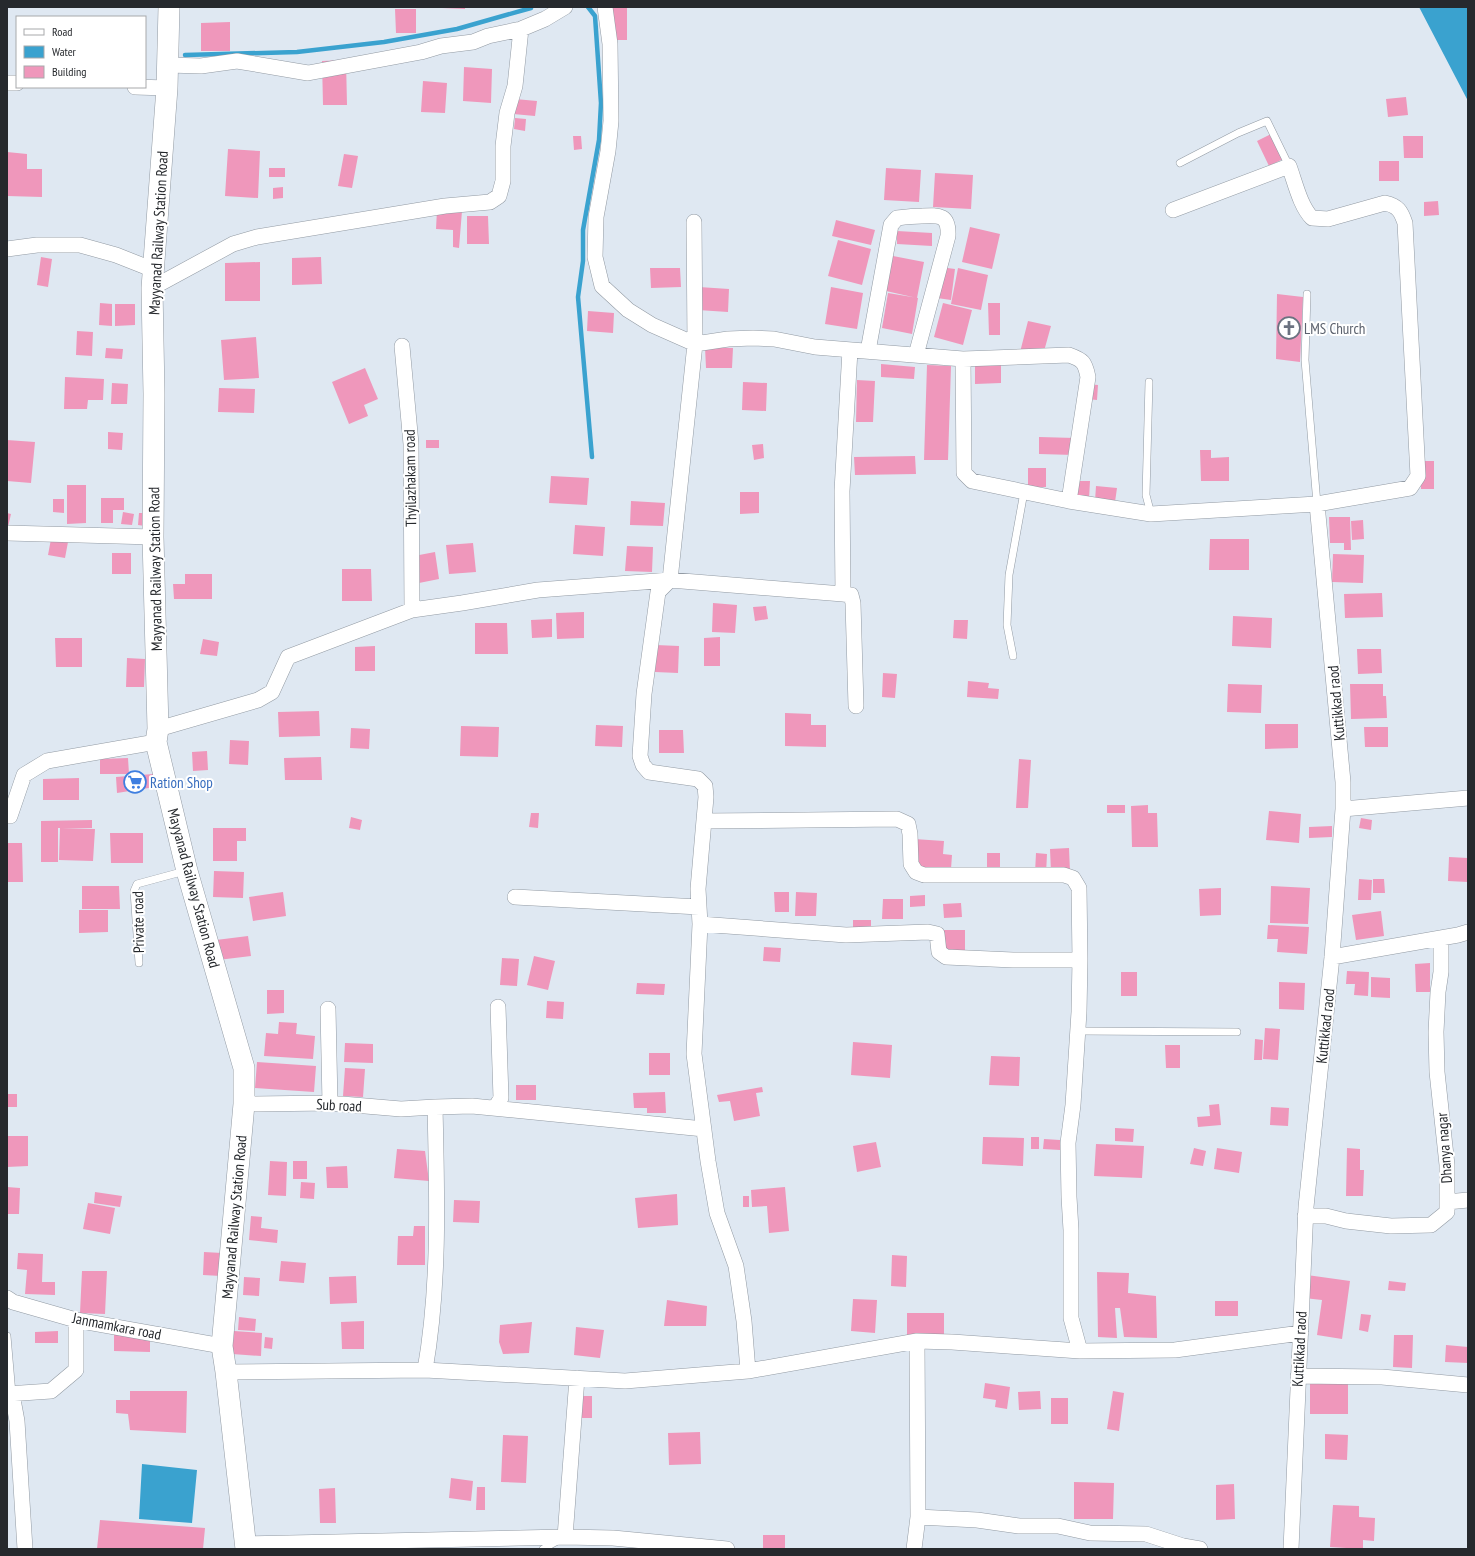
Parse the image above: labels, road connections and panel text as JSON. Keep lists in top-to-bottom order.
{
  "streets": {
    "main road": ["Mayyanad Railway Station Road"],
    "street": [
      "Thyilazhakam road",
      "Kuttikkad raod",
      "Sub road",
      "Dhanya nagar",
      "Janmamkara road"
    ],
    "lane": ["Private road"]
  },
  "crossings": [
    ["Mayyanad Railway Station Road", "Private road"],
    ["Mayyanad Railway Station Road", "Sub road"],
    ["Mayyanad Railway Station Road", "Janmamkara road"],
    ["Kuttikkad raod", "Dhanya nagar"]
  ],
  "places": {
    "church": ["LMS Church"],
    "supermarket": ["Ration Shop"]
  },
  "legend": ["Road", "Water", "Building"]
}
